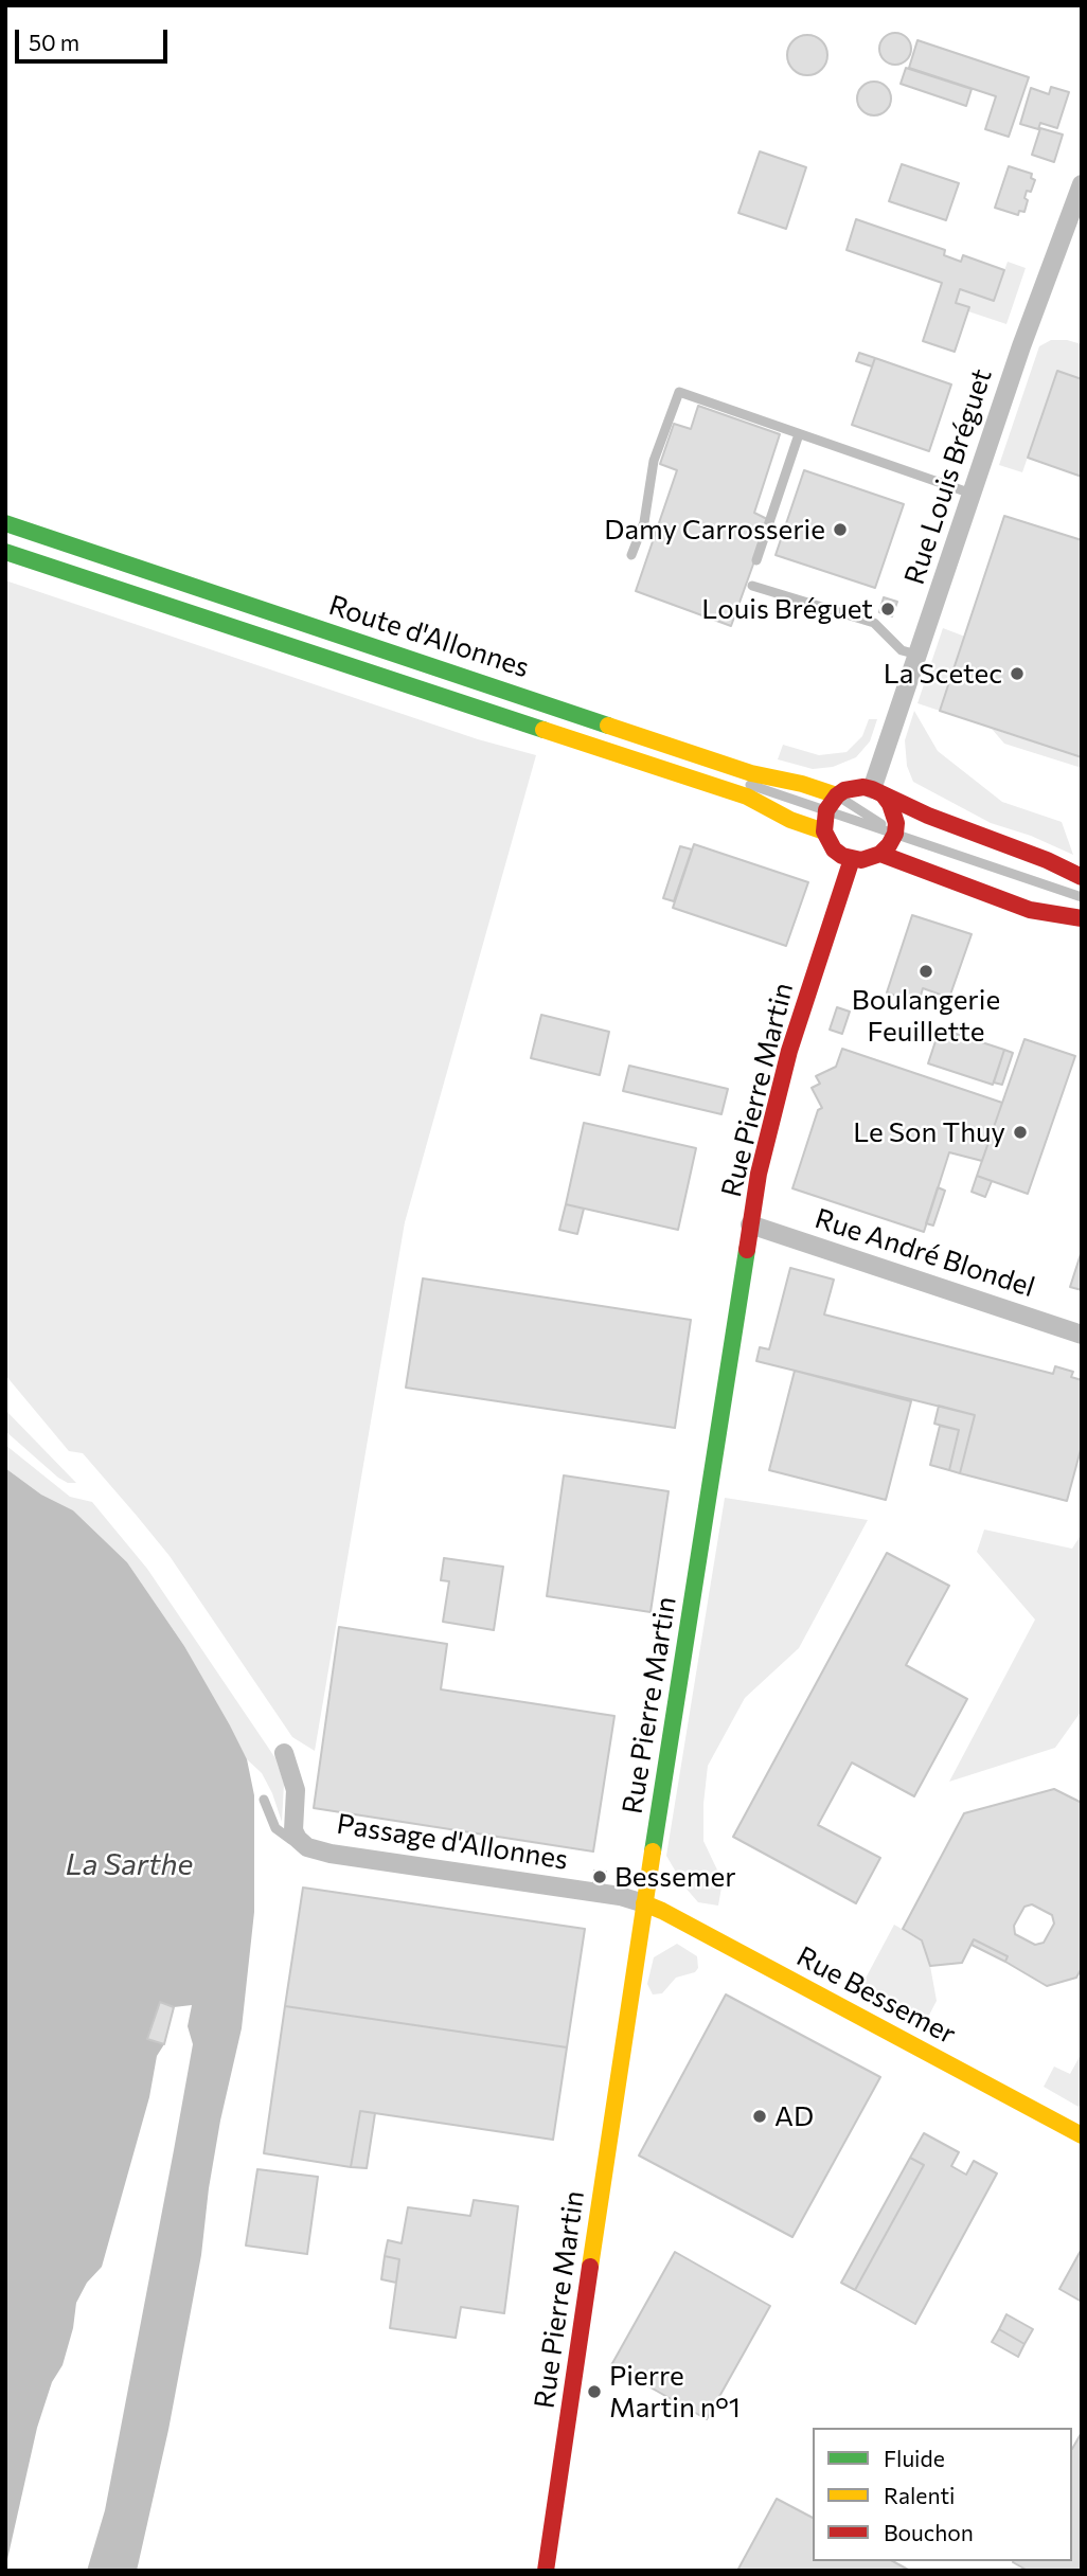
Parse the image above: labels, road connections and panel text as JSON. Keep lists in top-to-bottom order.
{
  "streets": {
    "main road": ["Route d'Allonnes", "Rue Pierre Martin", "Rue Bessemer"],
    "street": ["Rue Louis Bréguet", "Rue André Blondel", "Passage d'Allonnes"]
  },
  "crossings": [
    ["Rue Louis Bréguet", "Route d'Allonnes"],
    ["Route d'Allonnes", "Rue Pierre Martin"],
    ["Rue Pierre Martin", "Rue André Blondel"],
    ["Rue Pierre Martin", "Passage d'Allonnes"],
    ["Rue Pierre Martin", "Rue Bessemer"],
    ["Passage d'Allonnes", "Rue Bessemer"]
  ],
  "water": ["La Sarthe"],
  "places": [
    "Damy Carrosserie",
    "Louis Bréguet",
    "La Scetec",
    "Boulangerie Feuillette",
    "Le Son Thuy",
    "Bessemer",
    "AD",
    "Pierre Martin n°1"
  ],
  "legend": ["Fluide", "Ralenti", "Bouchon"],
  "scale_bar": "50 m"
}
